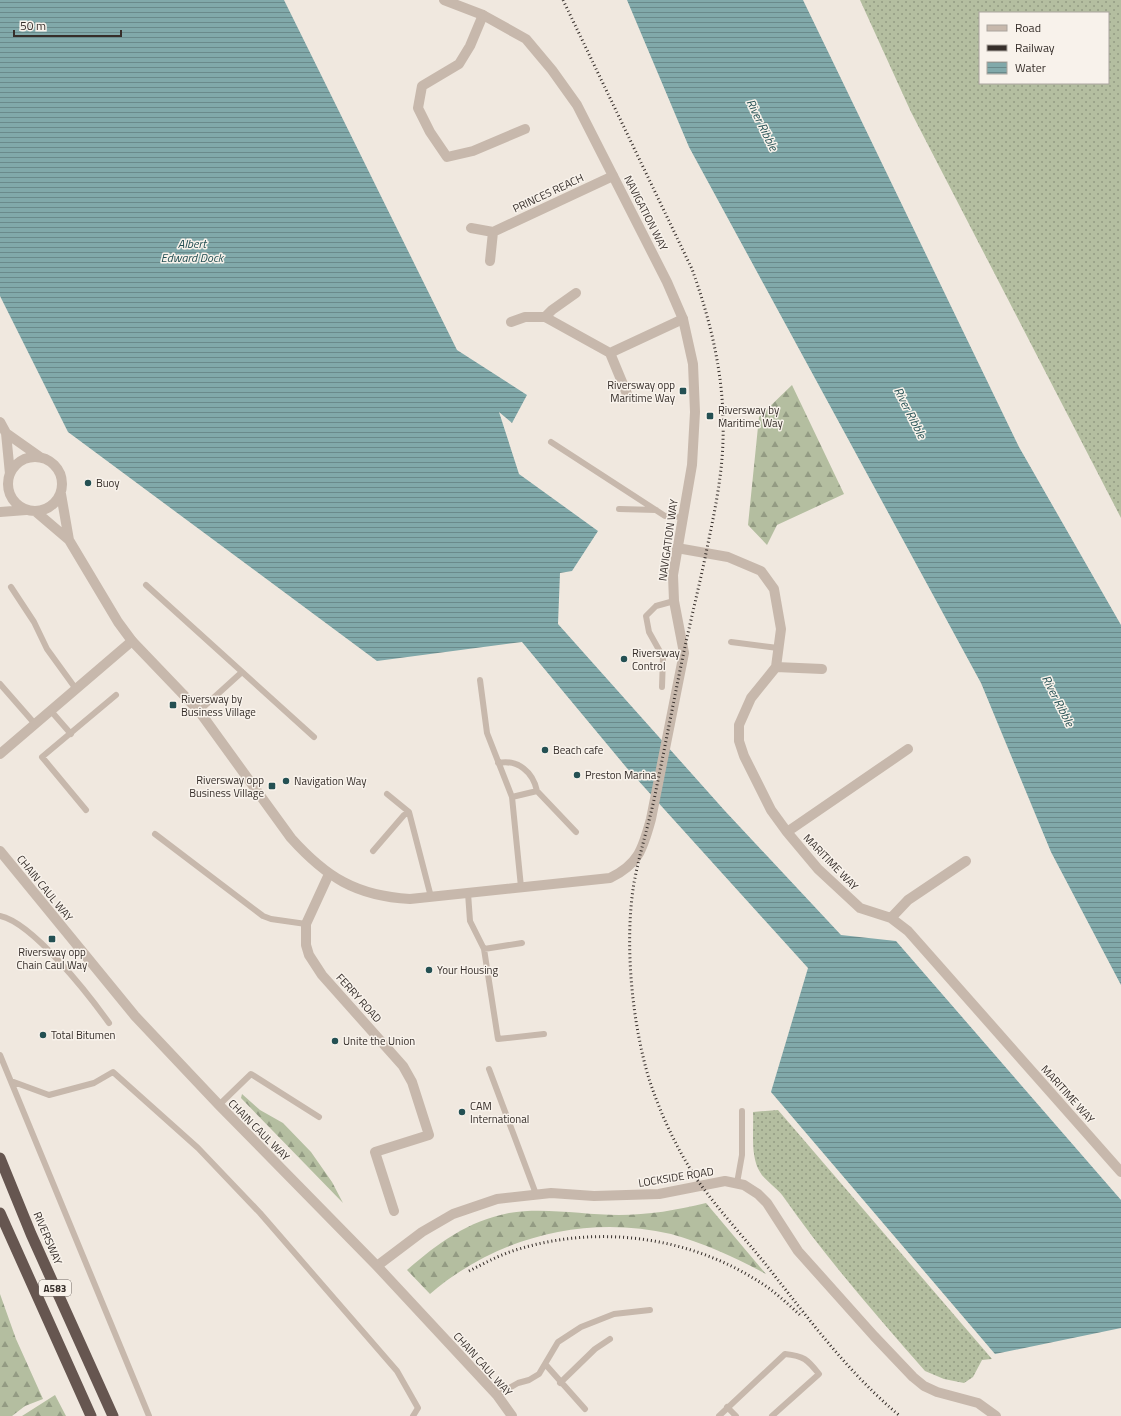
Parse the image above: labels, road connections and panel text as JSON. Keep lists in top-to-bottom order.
{
  "streets": {
    "highway": ["RIVERSWAY", "A583"],
    "street": [
      "PRINCES REACH",
      "NAVIGATION WAY",
      "MARITIME WAY",
      "CHAIN CAUL WAY",
      "FERRY ROAD",
      "LOCKSIDE ROAD"
    ]
  },
  "crossings": [
    ["PRINCES REACH", "NAVIGATION WAY"],
    ["NAVIGATION WAY", "FERRY ROAD"],
    ["CHAIN CAUL WAY", "LOCKSIDE ROAD"]
  ],
  "water": ["River Ribble", "Albert Edward Dock"],
  "places": {
    "transit": [
      "Riversway opp Maritime Way",
      "Riversway by Maritime Way",
      "Riversway by Business Village",
      "Riversway opp Business Village",
      "Riversway opp Chain Caul Way"
    ],
    "other": [
      "Buoy",
      "Riversway Control",
      "Beach cafe",
      "Preston Marina",
      "Navigation Way",
      "Your Housing",
      "Total Bitumen",
      "Unite the Union",
      "CAM International"
    ]
  },
  "legend": ["Road", "Railway", "Water"],
  "scale_bar": "50 m"
}
